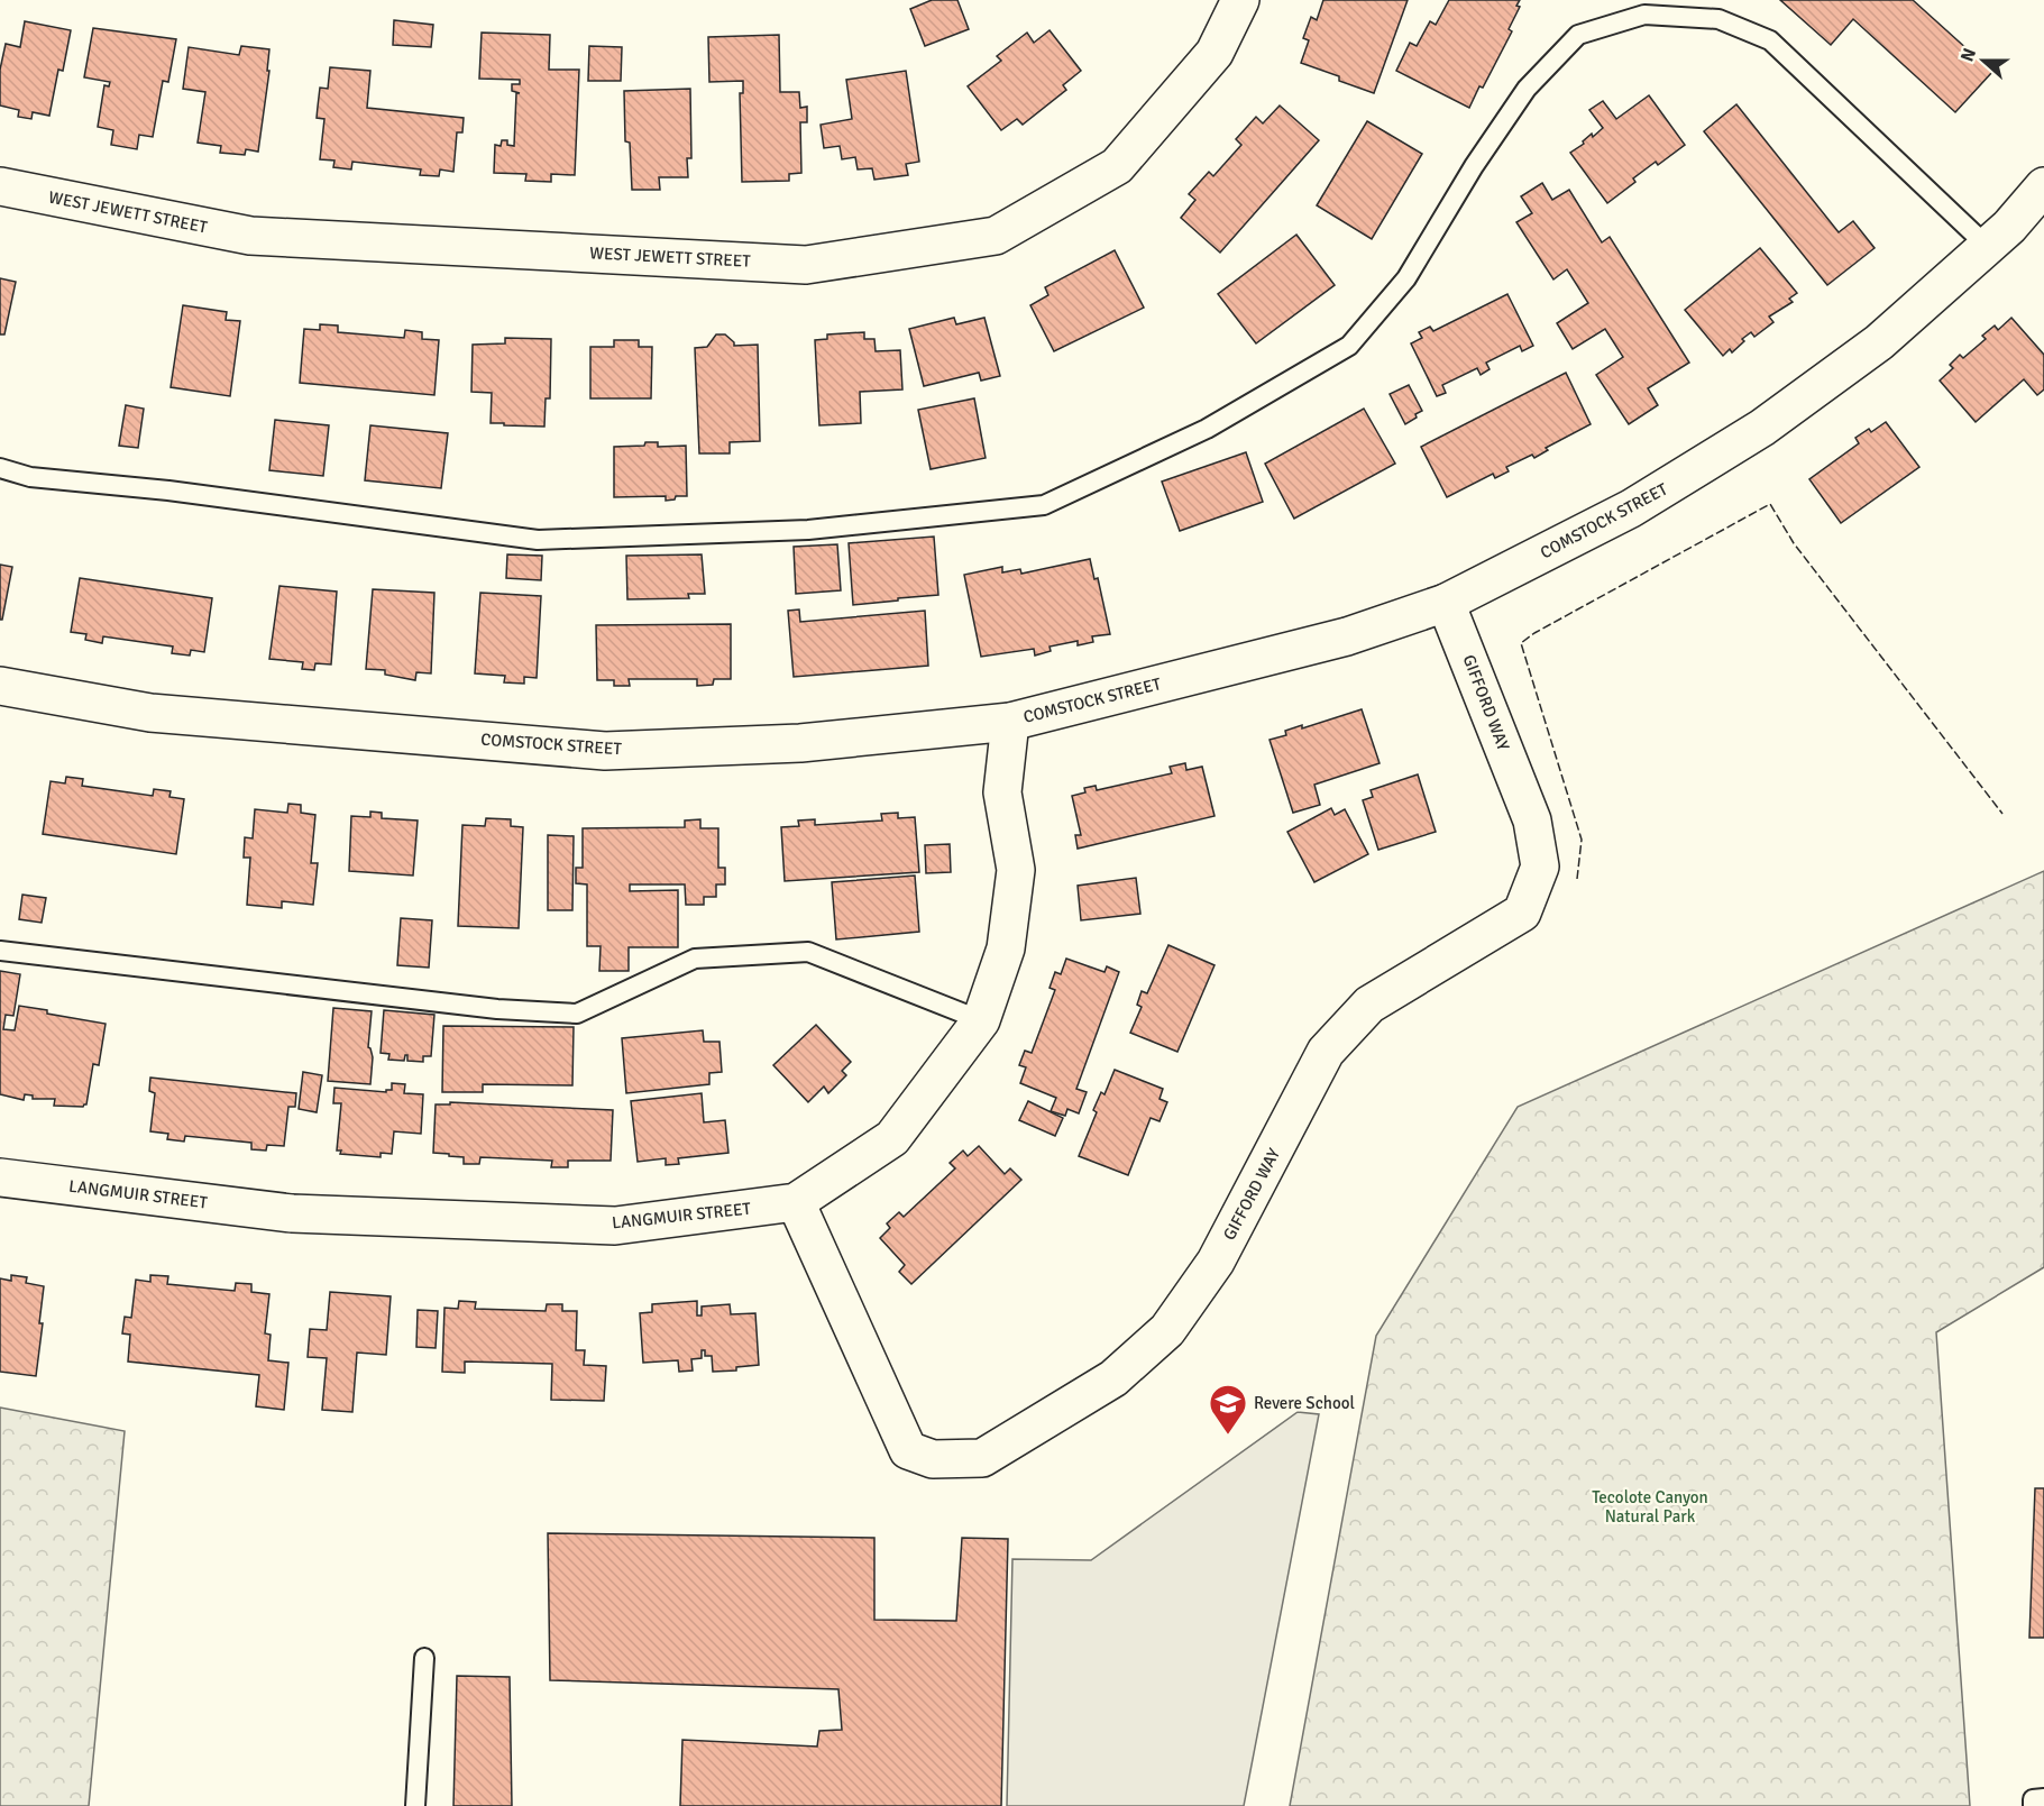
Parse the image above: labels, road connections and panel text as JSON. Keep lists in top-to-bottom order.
{
  "streets": {
    "street": [
      "WEST JEWETT STREET",
      "COMSTOCK STREET",
      "GIFFORD WAY",
      "LANGMUIR STREET"
    ]
  },
  "crossings": [
    ["COMSTOCK STREET", "GIFFORD WAY"],
    ["COMSTOCK STREET", "LANGMUIR STREET"],
    ["GIFFORD WAY", "LANGMUIR STREET"]
  ],
  "parks": ["Tecolote Canyon Natural Park"],
  "places": {
    "school or university": ["Revere School"]
  },
  "north": "left"
}
